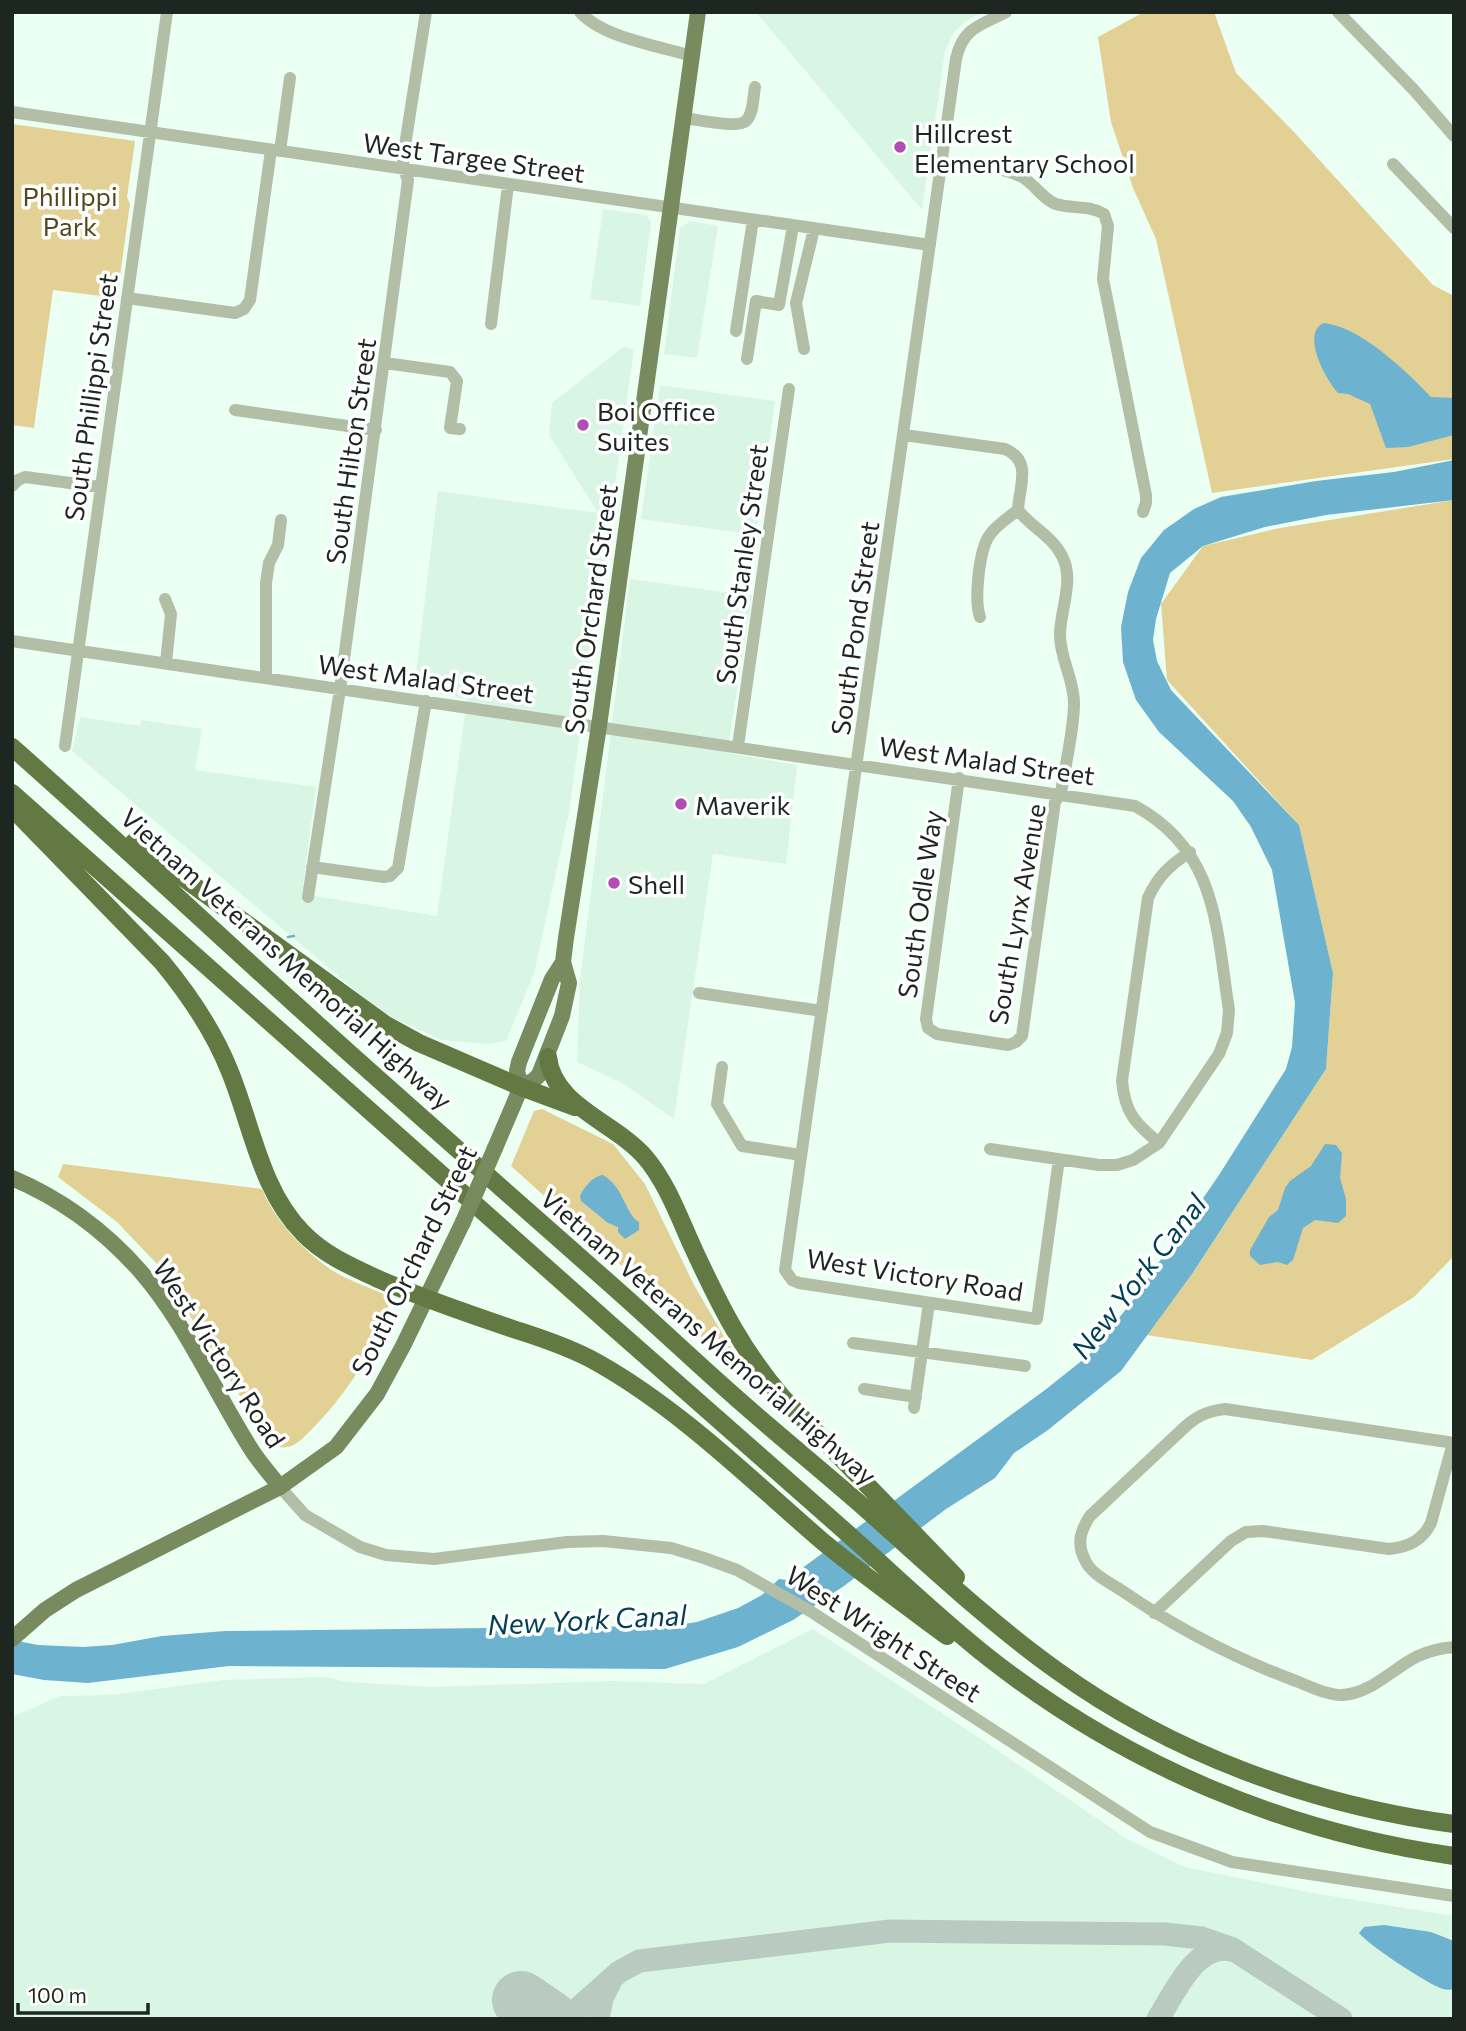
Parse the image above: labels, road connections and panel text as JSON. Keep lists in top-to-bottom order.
{
  "streets": {
    "highway": ["Vietnam Veterans Memorial Highway"],
    "main road": ["South Orchard Street", "West Victory Road"],
    "street": [
      "West Targee Street",
      "South Phillippi Street",
      "South Hilton Street",
      "South Stanley Street",
      "South Pond Street",
      "West Malad Street",
      "South Odle Way",
      "South Lynx Avenue",
      "West Wright Street"
    ]
  },
  "crossings": [
    ["West Targee Street", "South Phillippi Street"],
    ["West Targee Street", "South Hilton Street"],
    ["West Targee Street", "South Orchard Street"],
    ["West Targee Street", "South Pond Street"],
    ["South Phillippi Street", "West Malad Street"],
    ["South Hilton Street", "West Malad Street"],
    ["South Stanley Street", "West Malad Street"],
    ["South Orchard Street", "West Malad Street"],
    ["South Orchard Street", "West Victory Road"],
    ["South Orchard Street", "West Wright Street"],
    ["South Pond Street", "West Malad Street"],
    ["South Pond Street", "West Victory Road"],
    ["West Malad Street", "South Odle Way"],
    ["West Malad Street", "South Lynx Avenue"],
    ["South Odle Way", "South Lynx Avenue"],
    ["West Victory Road", "West Wright Street"]
  ],
  "water": ["New York Canal"],
  "parks": ["Phillippi Park"],
  "places": [
    "Hillcrest Elementary School",
    "Boi Office Suites",
    "Maverik",
    "Shell"
  ],
  "scale_bar": "100 m"
}
